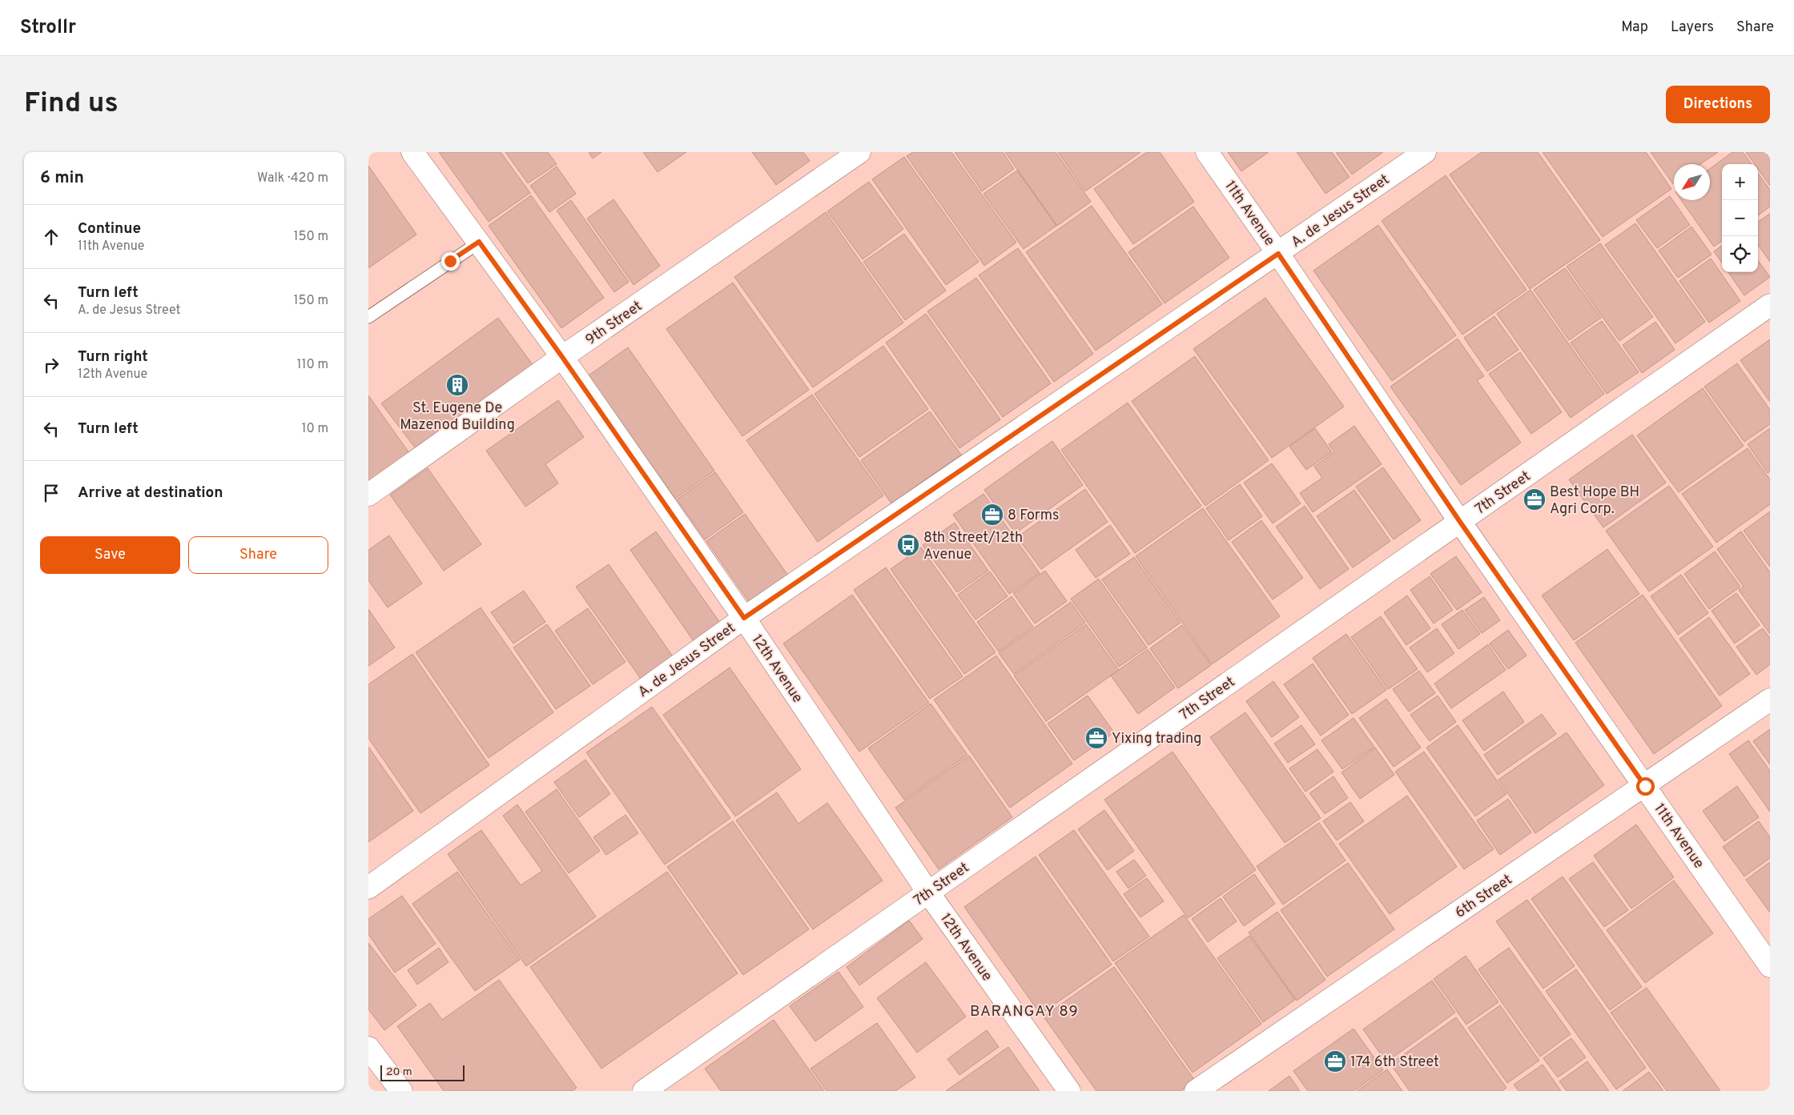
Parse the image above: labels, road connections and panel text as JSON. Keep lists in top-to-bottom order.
{
  "streets": {
    "street": [
      "A. de Jesus Street",
      "11th Avenue",
      "9th Street",
      "7th Street",
      "12th Avenue",
      "6th Street"
    ]
  },
  "crossings": [
    ["A. de Jesus Street", "11th Avenue"],
    ["A. de Jesus Street", "12th Avenue"],
    ["11th Avenue", "7th Street"],
    ["11th Avenue", "6th Street"],
    ["9th Street", "12th Avenue"],
    ["7th Street", "12th Avenue"]
  ],
  "districts": ["BARANGAY 89"],
  "places": {
    "building": ["St. Eugene De Mazenod Building"],
    "office": [
      "Best Hope BH Agri Corp.",
      "8 Forms",
      "Yixing trading",
      "174 6th Street"
    ],
    "bus stop": ["8th Street/12th Avenue"]
  },
  "scale_bar": "20 m",
  "north": "bottom left",
  "page": {
    "header": "Strollr",
    "nav": ["Map", "Layers", "Share"],
    "buttons": [
      "Directions",
      ["Save", "Share"]
    ],
    "title": "Find us",
    "heading": ["6 min", "Walk · 420 m"],
    "map_buttons": ["+", "−"],
    "list": [
      ["Continue", "11th Avenue", "150 m"],
      ["Turn left", "A. de Jesus Street", "150 m"],
      ["Turn right", "12th Avenue", "110 m"],
      ["Turn left", "10 m"],
      "Arrive at destination"
    ],
    "scale": "20 m"
  }
}
